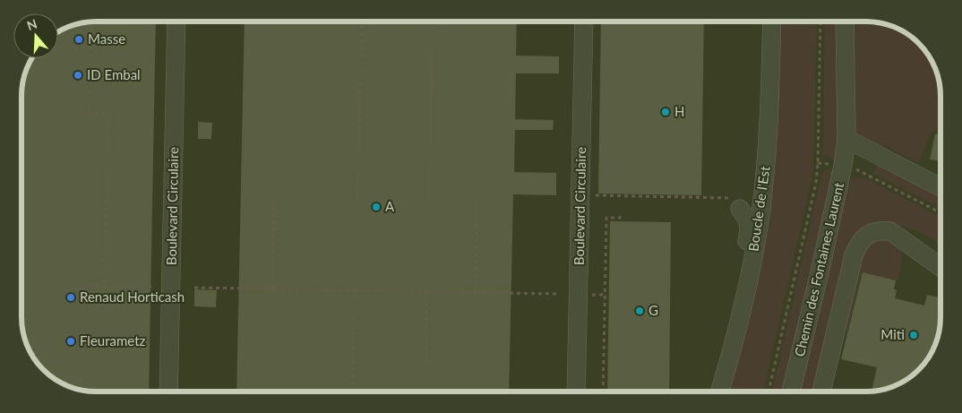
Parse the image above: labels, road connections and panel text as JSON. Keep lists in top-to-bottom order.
{
  "streets": {
    "street": ["Boulevard Circulaire", "Boucle de l'Est", "Chemin des Fontaines Laurent"]
  },
  "places": [
    "Masse",
    "ID Embal",
    "H",
    "A",
    "Renaud Horticash",
    "G",
    "Miti",
    "Fleurametz"
  ],
  "north": "top"
}
